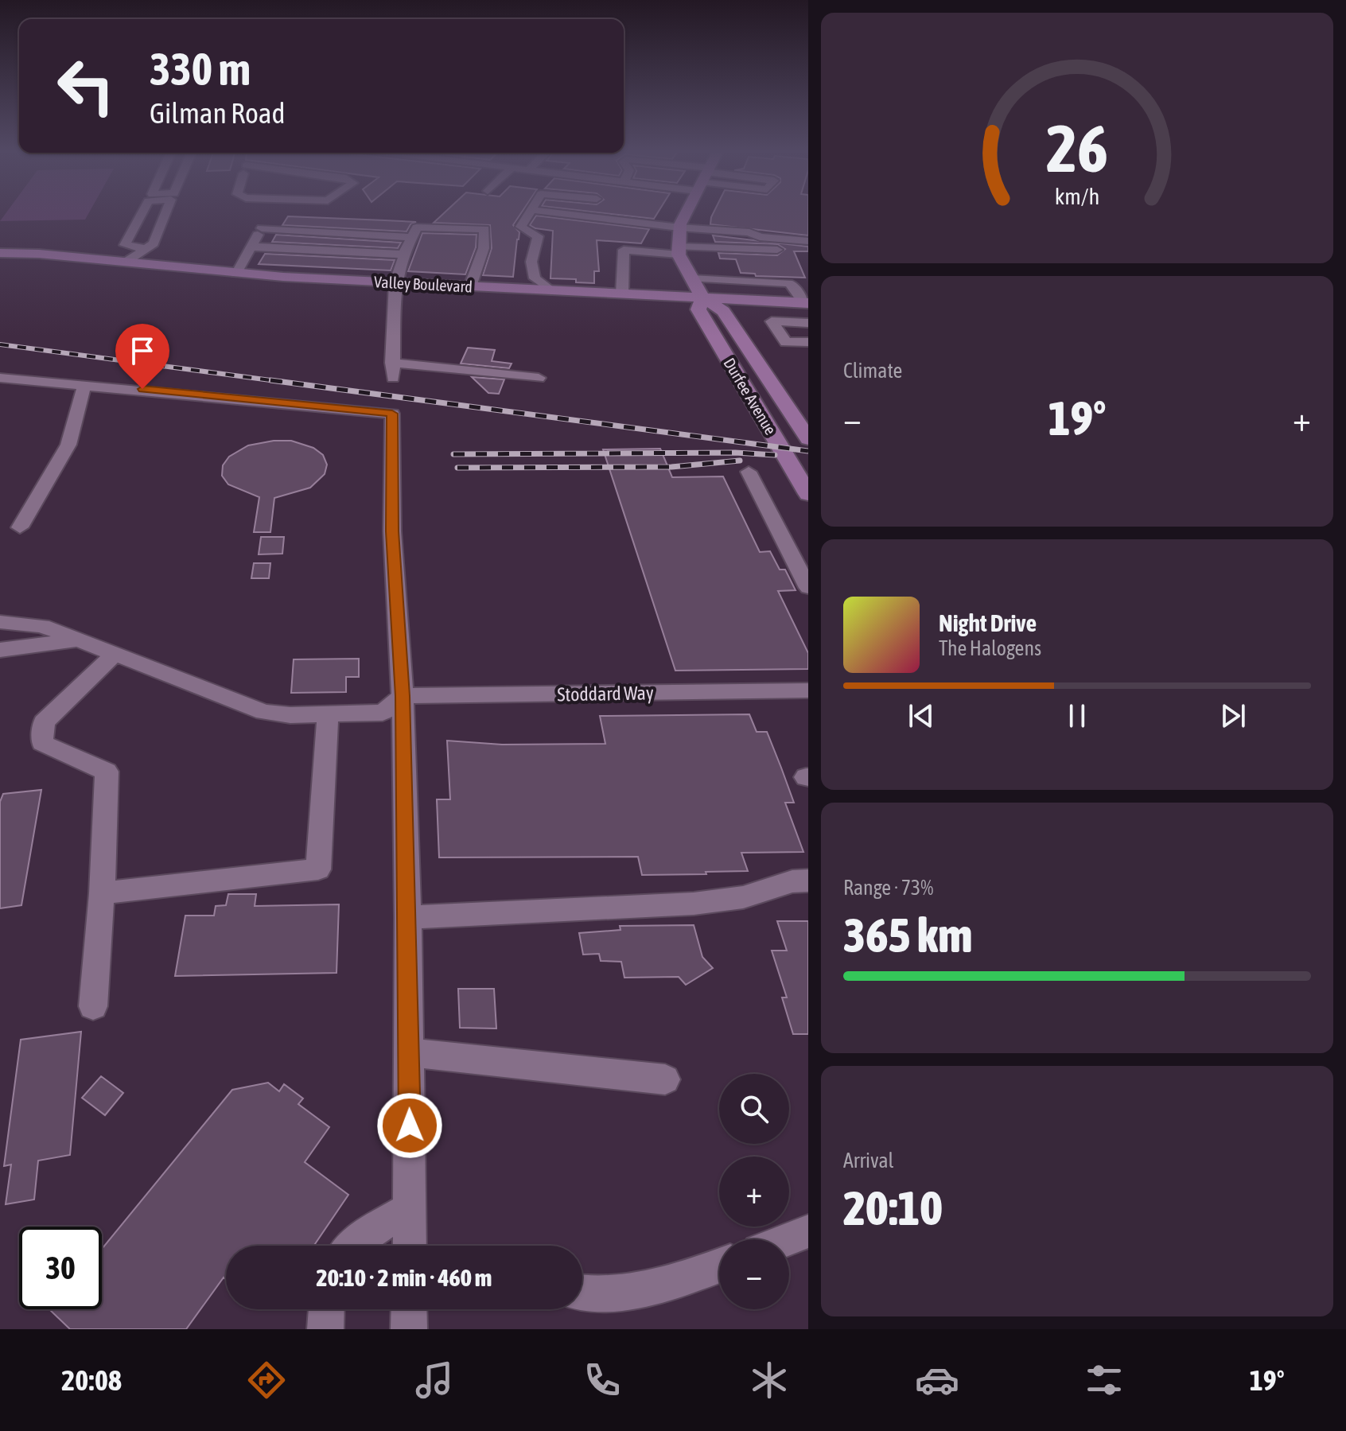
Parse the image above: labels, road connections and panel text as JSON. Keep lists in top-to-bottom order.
{
  "streets": {
    "main road": ["Valley Boulevard", "Durfee Avenue"],
    "street": ["Stoddard Way"]
  },
  "crossings": [
    ["Valley Boulevard", "Durfee Avenue"]
  ],
  "page": {
    "turn": ["330 m", "Gilman Road"],
    "tile": [
      "Climate",
      ["Range · 73%", "365 km"],
      ["Arrival", "20:10"]
    ],
    "heat": ["−", "19°", "+"],
    "song": ["Night Drive", "The Halogens"],
    "map_buttons": ["+", "−"],
    "limit": "30",
    "trip": "20:10 · 2 min · 460 m",
    "tabs": ["20:08", "19°"],
    "gauge": ["26", "km/h"]
  }
}
